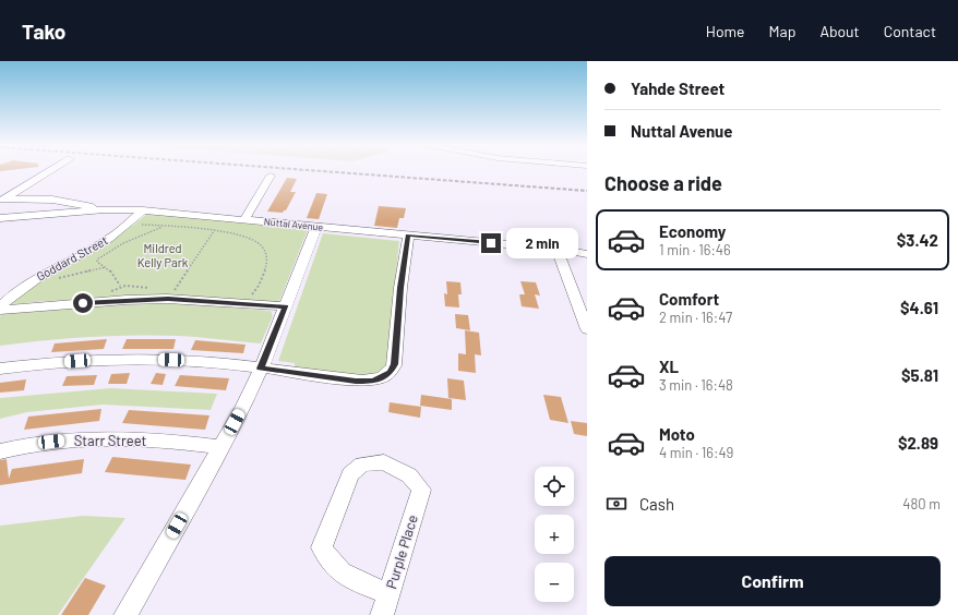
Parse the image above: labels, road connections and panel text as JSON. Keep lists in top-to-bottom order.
{
  "streets": {
    "street": [
      "Nuttal Avenue",
      "Goddard Street",
      "Starr Street",
      "Purple Place"
    ]
  },
  "crossings": [
    ["Nuttal Avenue", "Goddard Street"]
  ],
  "parks": ["Mildred Kelly Park"],
  "page": {
    "header": "Tako",
    "nav": [
      "Home",
      "Map",
      "About",
      "Contact"
    ],
    "banner": ["Yahde Street", "Nuttal Avenue"],
    "heading": "Choose a ride",
    "list": [
      {
        "name": "Economy",
        "note": "1 min · 16:46",
        "value": "$3.42"
      },
      {
        "name": "Comfort",
        "note": "2 min · 16:47",
        "value": "$4.61"
      },
      {
        "name": "XL",
        "note": "3 min · 16:48",
        "value": "$5.81"
      },
      {
        "name": "Moto",
        "note": "4 min · 16:49",
        "value": "$2.89"
      }
    ],
    "bubble": "2 min",
    "map_buttons": ["+", "−"],
    "pay": ["Cash", "480 m"],
    "buttons": "Confirm"
  }
}
